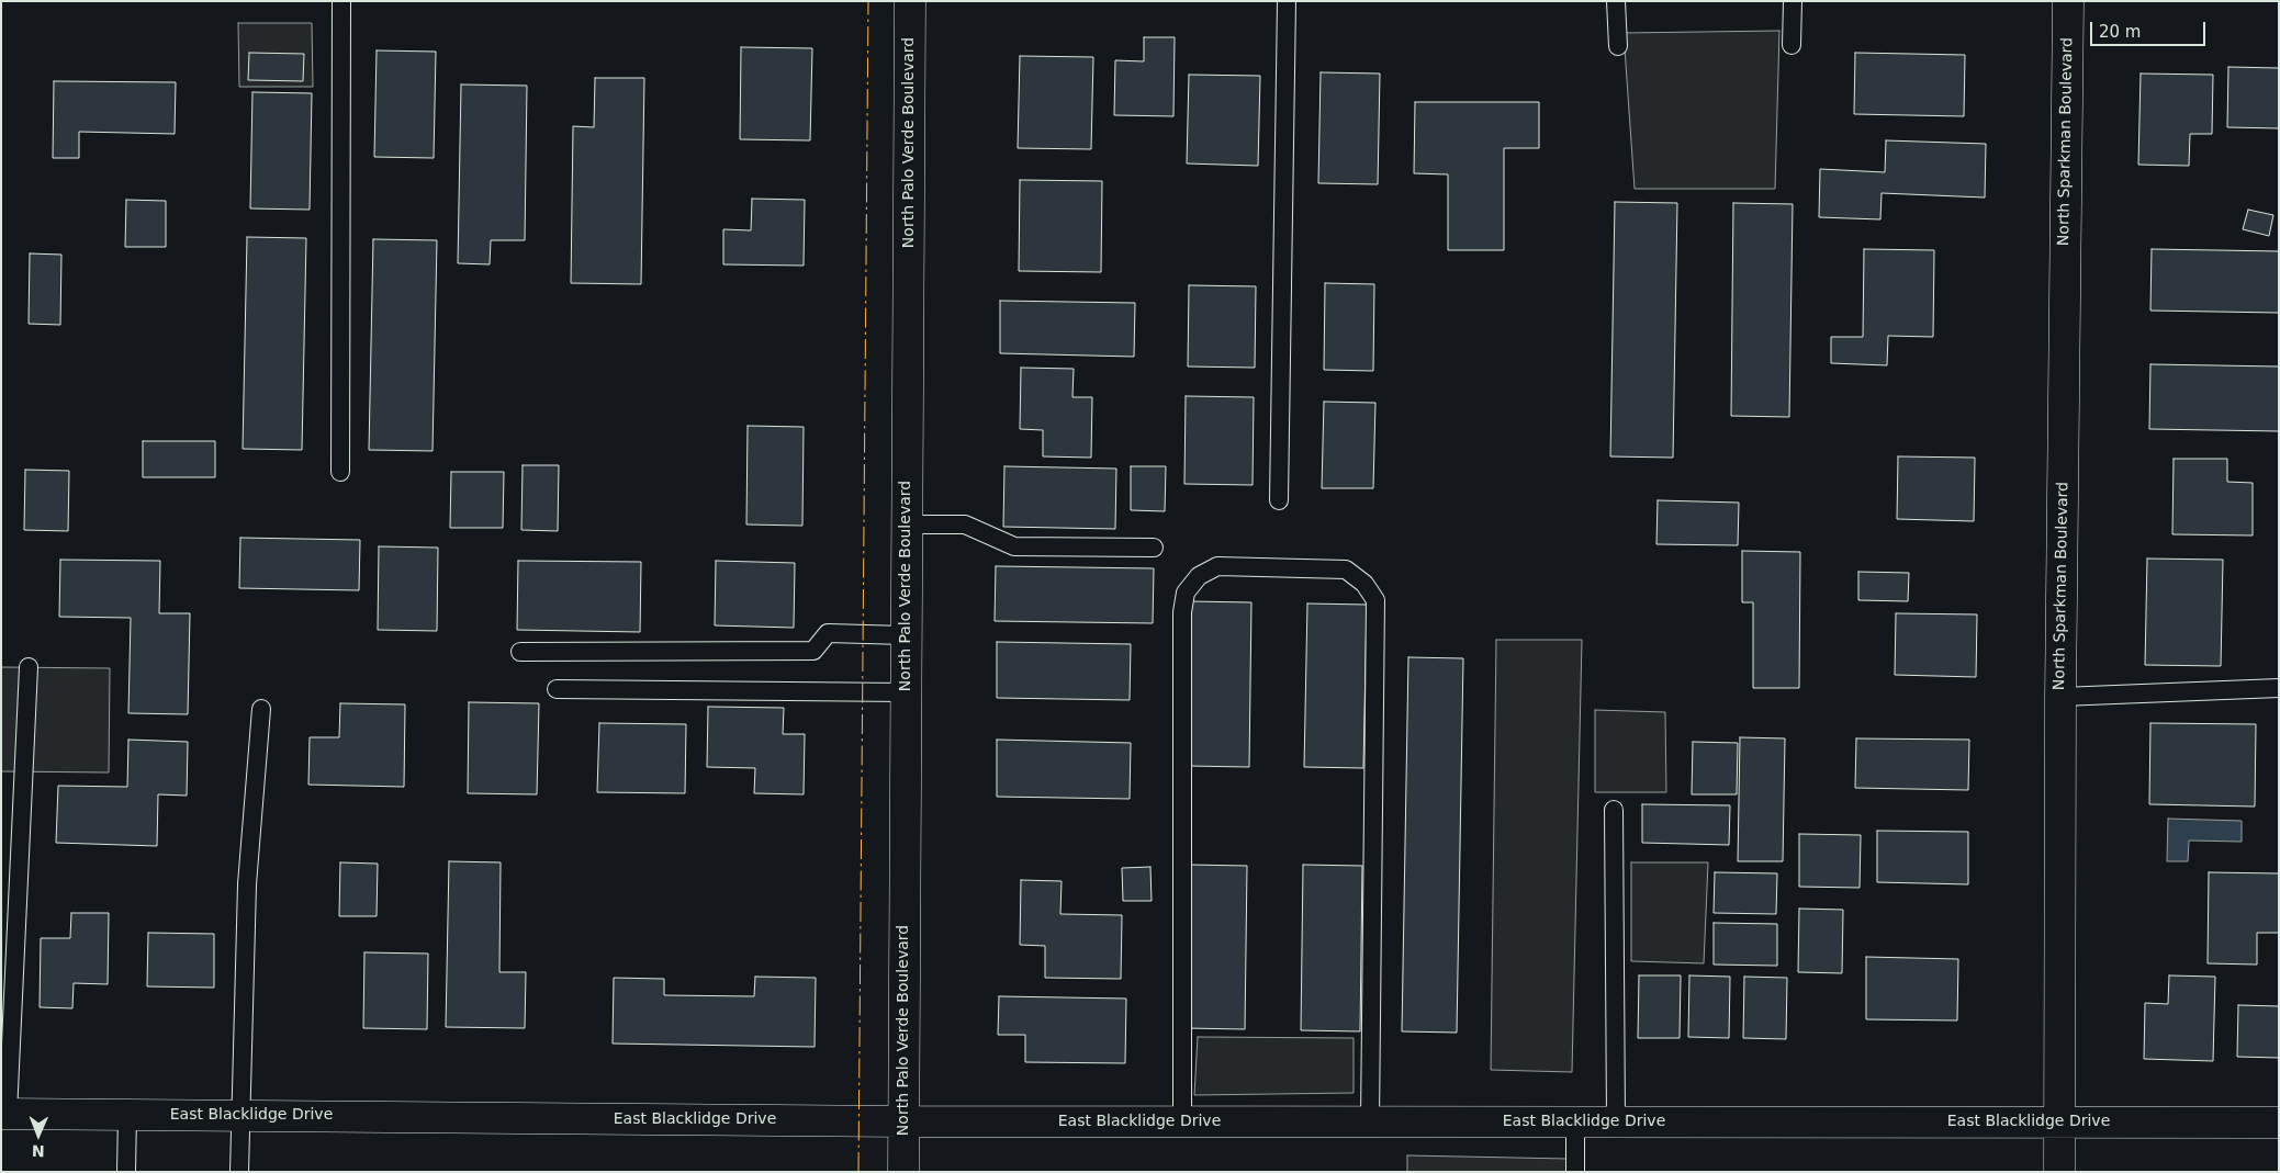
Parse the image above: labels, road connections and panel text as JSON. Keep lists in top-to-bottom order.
{
  "streets": {
    "street": ["North Sparkman Boulevard", "North Palo Verde Boulevard", "East Blacklidge Drive"]
  },
  "crossings": [
    ["North Sparkman Boulevard", "East Blacklidge Drive"],
    ["North Palo Verde Boulevard", "East Blacklidge Drive"]
  ],
  "scale_bar": "20 m",
  "north": "bottom"
}
